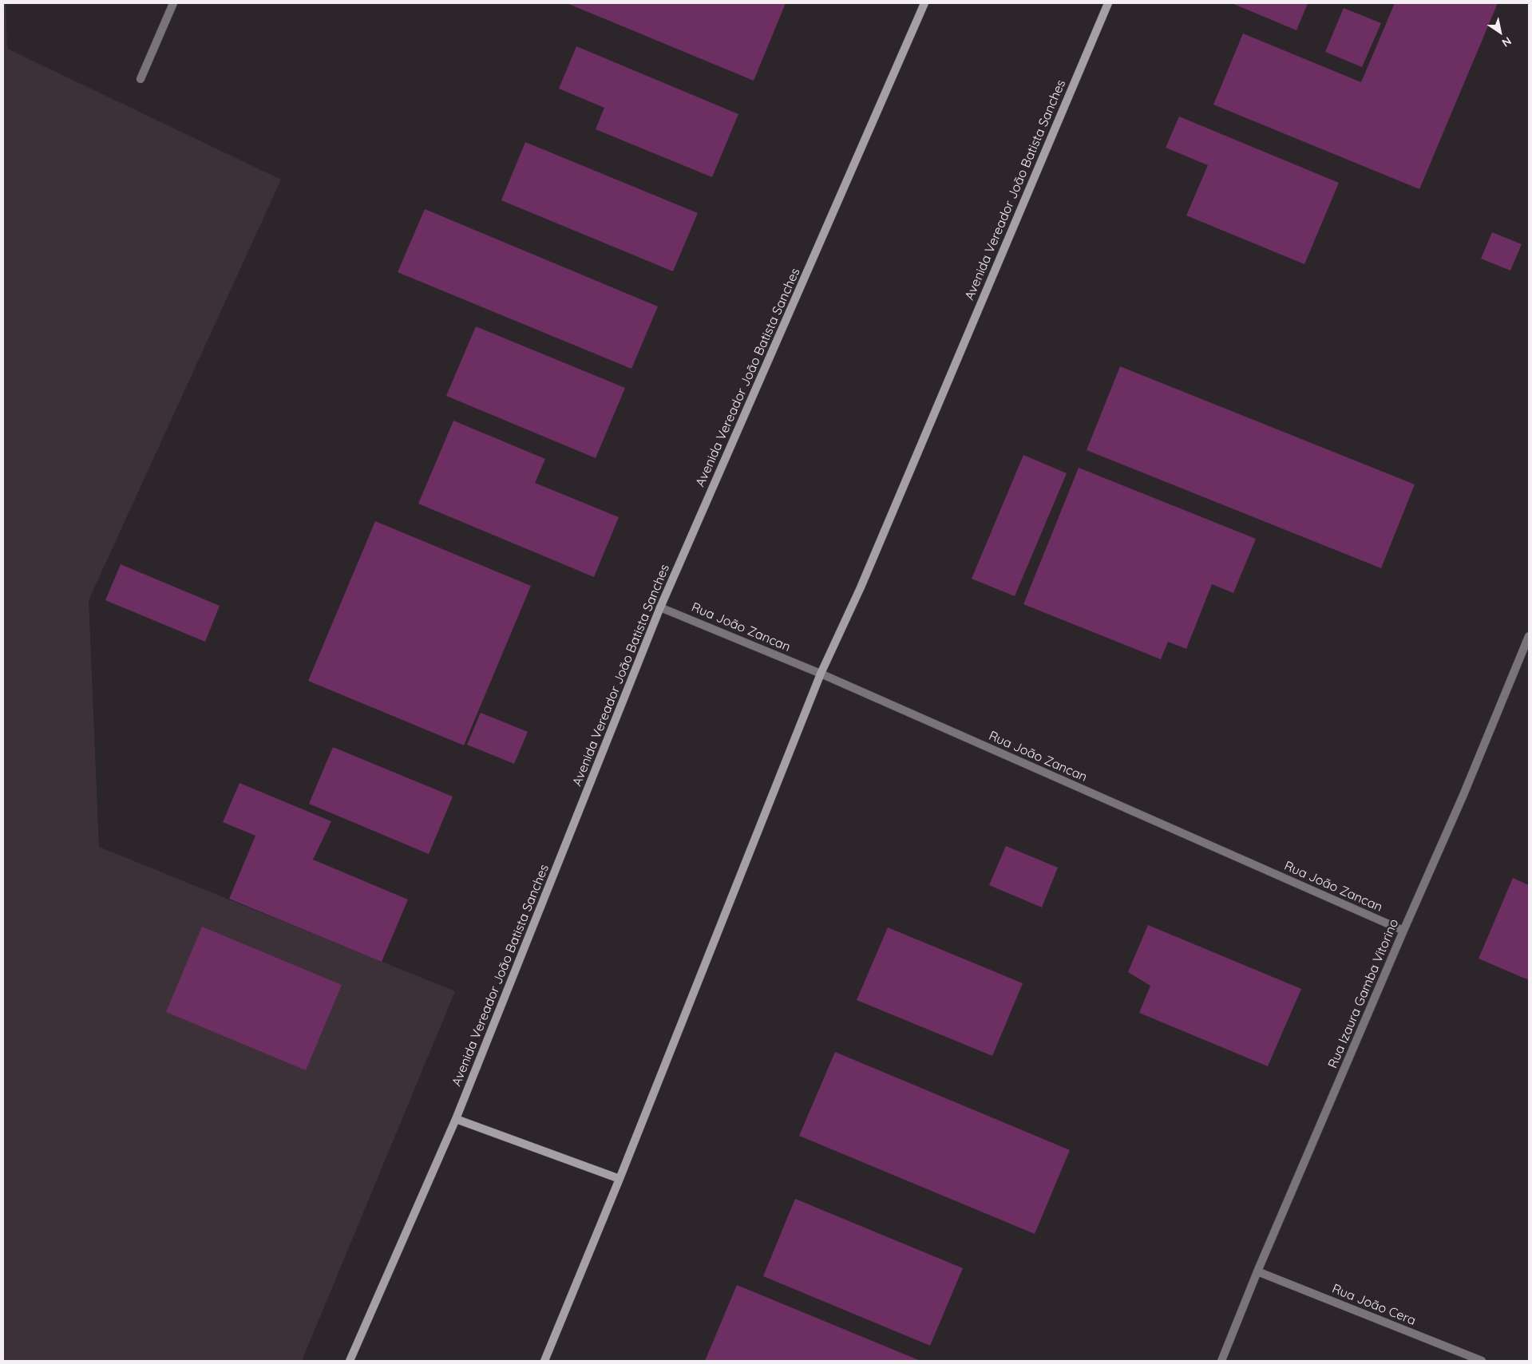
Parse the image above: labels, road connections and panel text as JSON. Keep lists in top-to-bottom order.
{
  "streets": {
    "street": [
      "Avenida Vereador João Batista Sanches",
      "Rua João Zancan",
      "Rua Izaura Gamba Vitorino",
      "Rua João Cera"
    ]
  },
  "crossings": [
    ["Avenida Vereador João Batista Sanches", "Rua João Zancan"],
    ["Rua João Zancan", "Rua Izaura Gamba Vitorino"],
    ["Rua Izaura Gamba Vitorino", "Rua João Cera"]
  ],
  "north": "bottom right"
}
